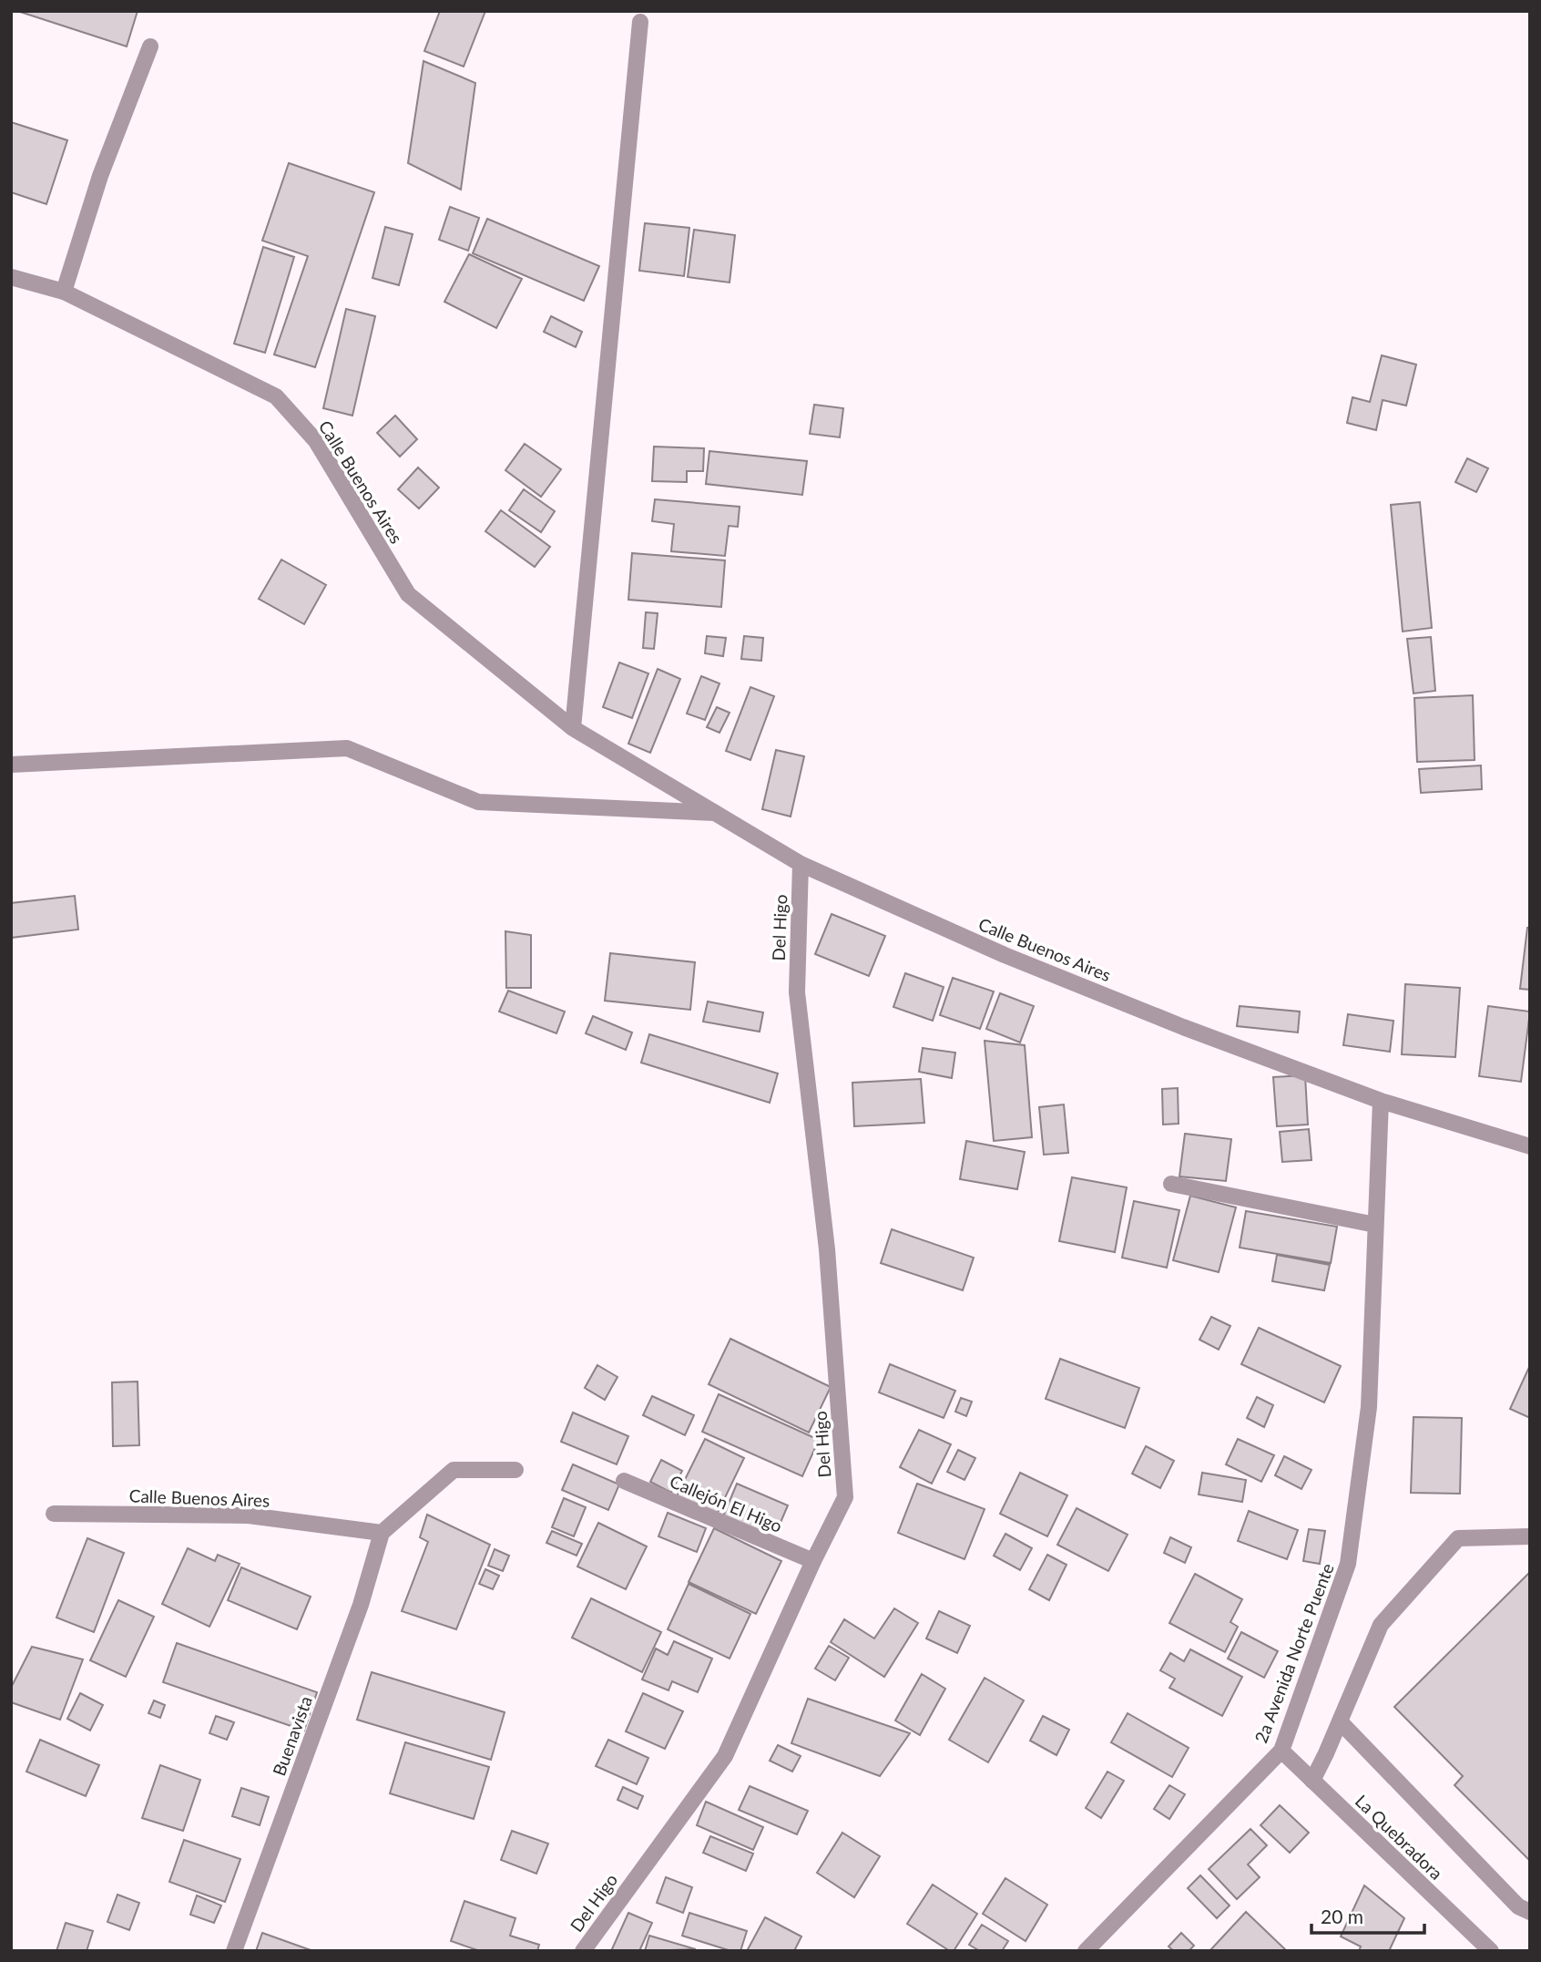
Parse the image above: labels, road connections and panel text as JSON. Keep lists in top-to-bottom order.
{
  "streets": {
    "street": [
      "Calle Buenos Aires",
      "Del Higo",
      "Callejón El Higo",
      "2a Avenida Norte Puente",
      "Buenavista",
      "La Quebradora"
    ]
  },
  "crossings": [
    ["Calle Buenos Aires", "Del Higo"],
    ["Calle Buenos Aires", "2a Avenida Norte Puente"],
    ["Calle Buenos Aires", "Buenavista"],
    ["Del Higo", "Callejón El Higo"],
    ["2a Avenida Norte Puente", "La Quebradora"]
  ],
  "scale_bar": "20 m"
}
